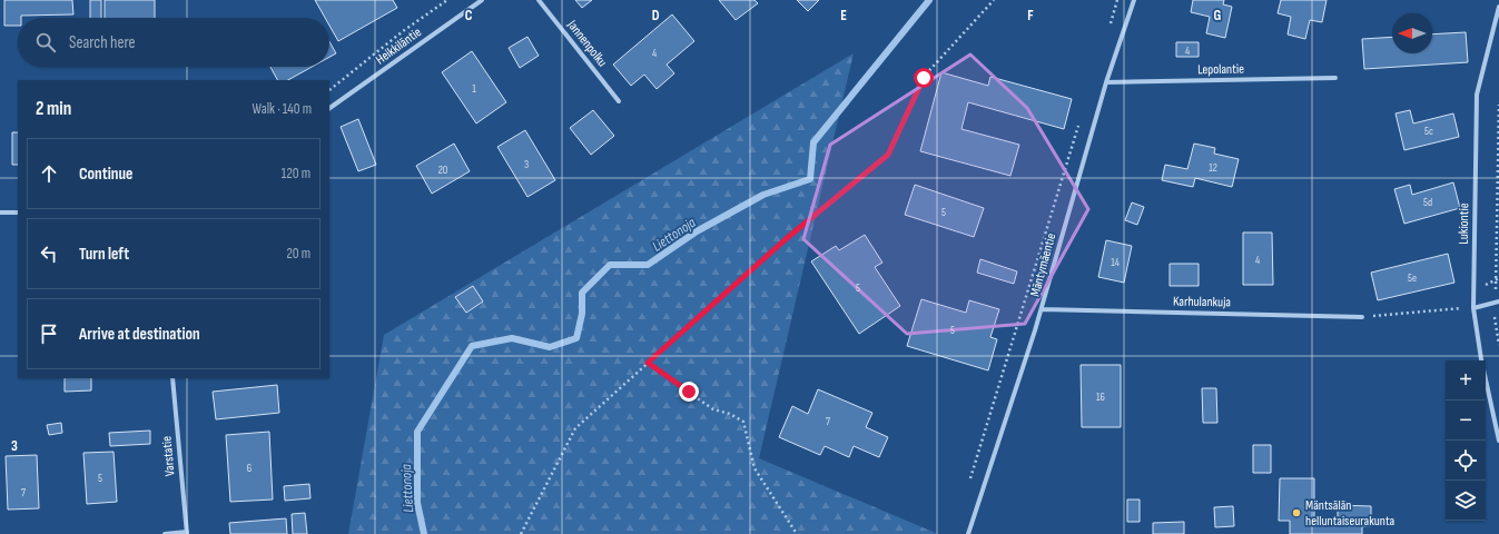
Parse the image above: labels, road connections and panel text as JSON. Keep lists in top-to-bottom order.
{
  "streets": {
    "street": [
      "Jannenpolku",
      "Heikkiläntie",
      "Lepolantie",
      "Lukiontie",
      "Mäntymäentie",
      "Karhulankuja",
      "Varstatie"
    ]
  },
  "crossings": [
    ["Lepolantie", "Mäntymäentie"],
    ["Mäntymäentie", "Karhulankuja"]
  ],
  "water": ["Liettonoja"],
  "places": ["Mäntsälän helluntaiseurakunta"],
  "house_numbers": [
    "4",
    "4",
    "1",
    "5c",
    "3",
    "12",
    "20",
    "5d",
    "5",
    "4",
    "14",
    "5e",
    "5",
    "5",
    "16",
    "7",
    "6",
    "5",
    "7"
  ],
  "north": "left",
  "page": {
    "search": "Search here",
    "heading": ["2 min", "Walk · 140 m"],
    "list": [
      ["Continue", "120 m"],
      ["Turn left", "20 m"],
      "Arrive at destination"
    ],
    "map_buttons": ["+", "−"]
  },
  "grid": {
    "columns": [
      "C",
      "D",
      "E",
      "F",
      "G"
    ],
    "rows": ["3"]
  }
}
